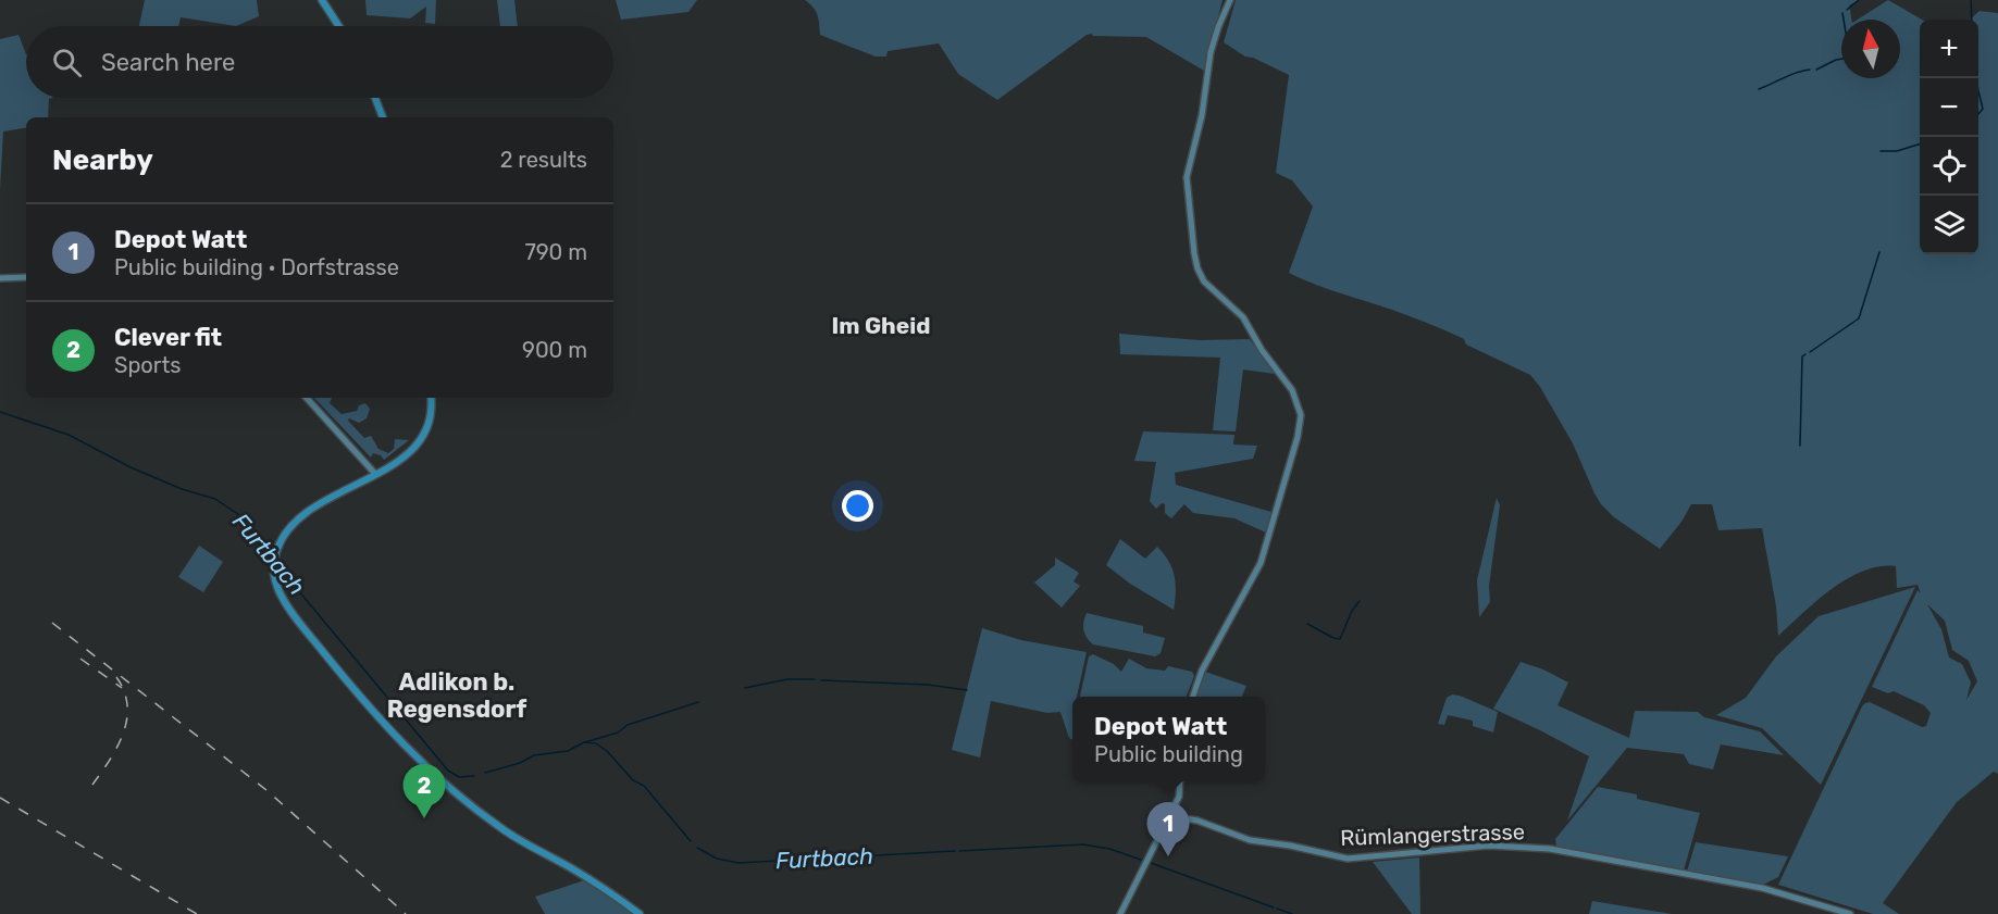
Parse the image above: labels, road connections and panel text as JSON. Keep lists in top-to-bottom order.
{
  "streets": {
    "street": ["Rümlangerstrasse"]
  },
  "districts": ["Im Gheid", "Adlikon b. Regensdorf"],
  "water": ["Furtbach"],
  "north": "top",
  "page": {
    "map_buttons": ["+", "−"],
    "search": "Search here",
    "heading": ["Nearby", "2 results"],
    "list": [
      {
        "mark": "1",
        "name": "Depot Watt",
        "note": "Public building · Dorfstrasse",
        "value": "790 m"
      },
      {
        "mark": "2",
        "name": "Clever fit",
        "note": "Sports",
        "value": "900 m"
      }
    ],
    "popup": ["Depot Watt", "Public building"],
    "pins": ["2", "1"]
  }
}
